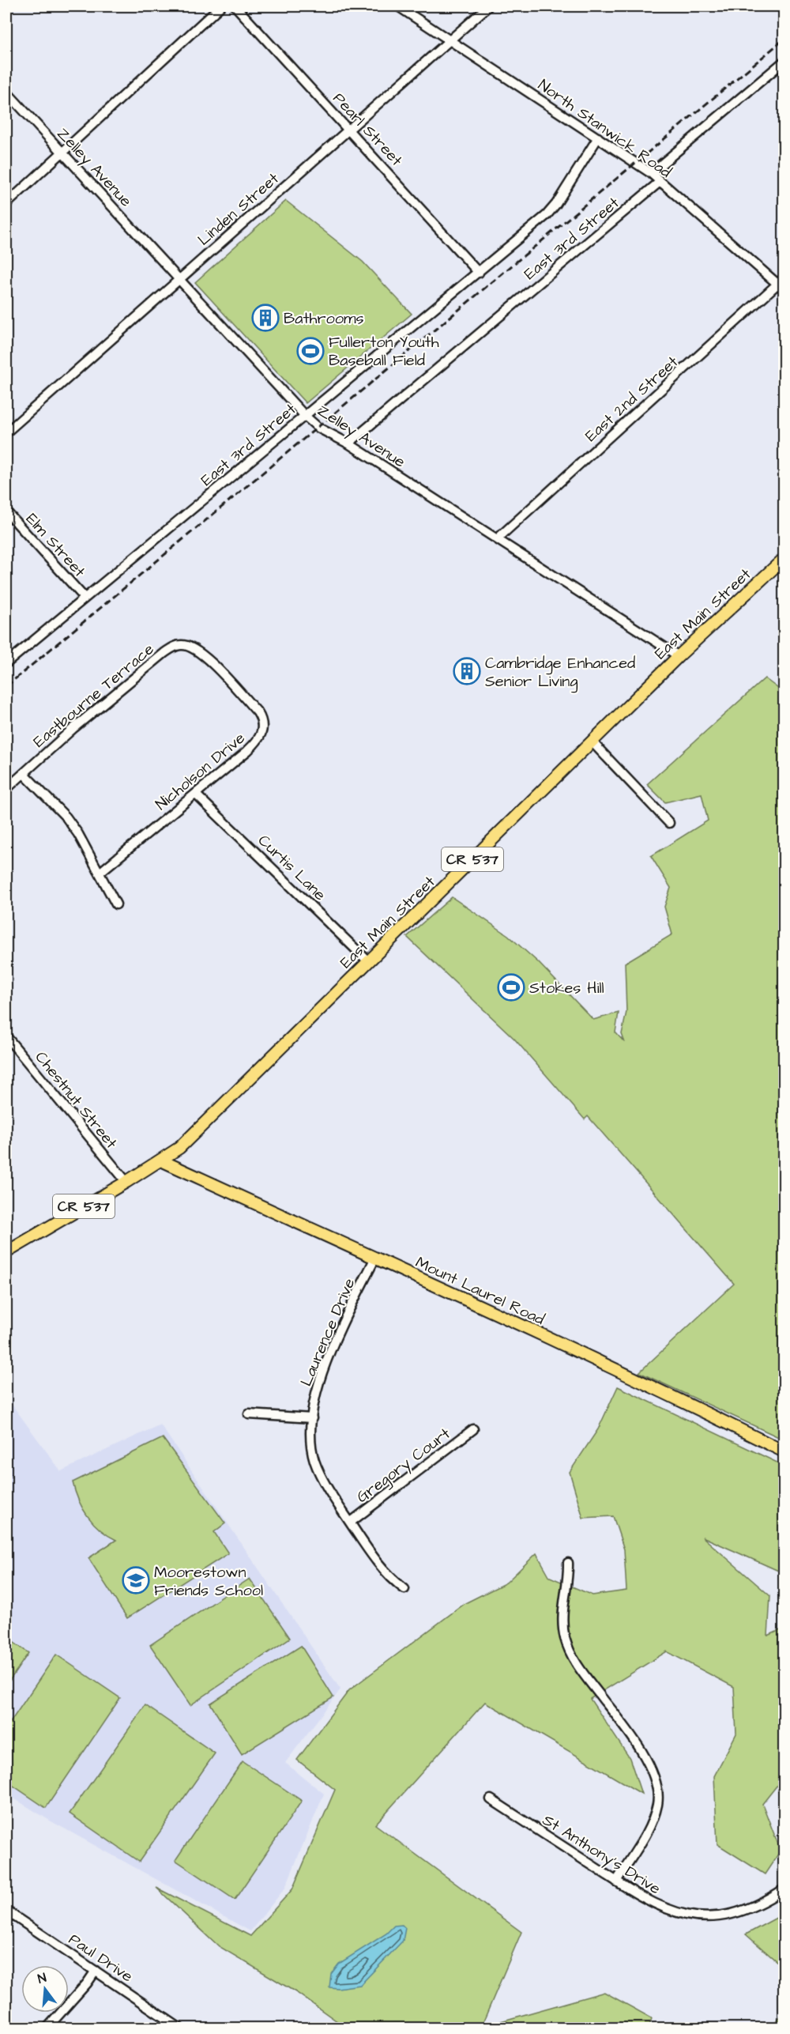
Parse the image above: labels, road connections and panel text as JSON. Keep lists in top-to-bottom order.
{
  "streets": {
    "main road": ["East Main Street", "CR 537", "Mount Laurel Road"],
    "street": [
      "North Stanwick Road",
      "Pearl Street",
      "Zelley Avenue",
      "Linden Street",
      "East 3rd Street",
      "East 2nd Street",
      "Elm Street",
      "Eastbourne Terrace",
      "Nicholson Drive",
      "Curtis Lane",
      "Chestnut Street",
      "Laurence Drive",
      "Gregory Court",
      "St Anthony's Drive",
      "Paul Drive"
    ]
  },
  "crossings": [
    ["North Stanwick Road", "Linden Street"],
    ["North Stanwick Road", "East 3rd Street"],
    ["North Stanwick Road", "East 2nd Street"],
    ["Pearl Street", "Linden Street"],
    ["Pearl Street", "East 3rd Street"],
    ["Zelley Avenue", "Linden Street"],
    ["Zelley Avenue", "East 3rd Street"],
    ["Zelley Avenue", "East 2nd Street"],
    ["Zelley Avenue", "East Main Street"],
    ["East 3rd Street", "Elm Street"],
    ["East Main Street", "Curtis Lane"],
    ["East Main Street", "Chestnut Street"],
    ["East Main Street", "Mount Laurel Road"],
    ["Eastbourne Terrace", "Nicholson Drive"],
    ["Nicholson Drive", "Curtis Lane"],
    ["Mount Laurel Road", "Laurence Drive"],
    ["Laurence Drive", "Gregory Court"]
  ],
  "places": {
    "building": ["Bathrooms", "Cambridge Enhanced Senior Living"],
    "sports": ["Fullerton Youth Baseball Field", "Stokes Hill"],
    "school or university": ["Moorestown Friends School"]
  },
  "north": "top"
}
